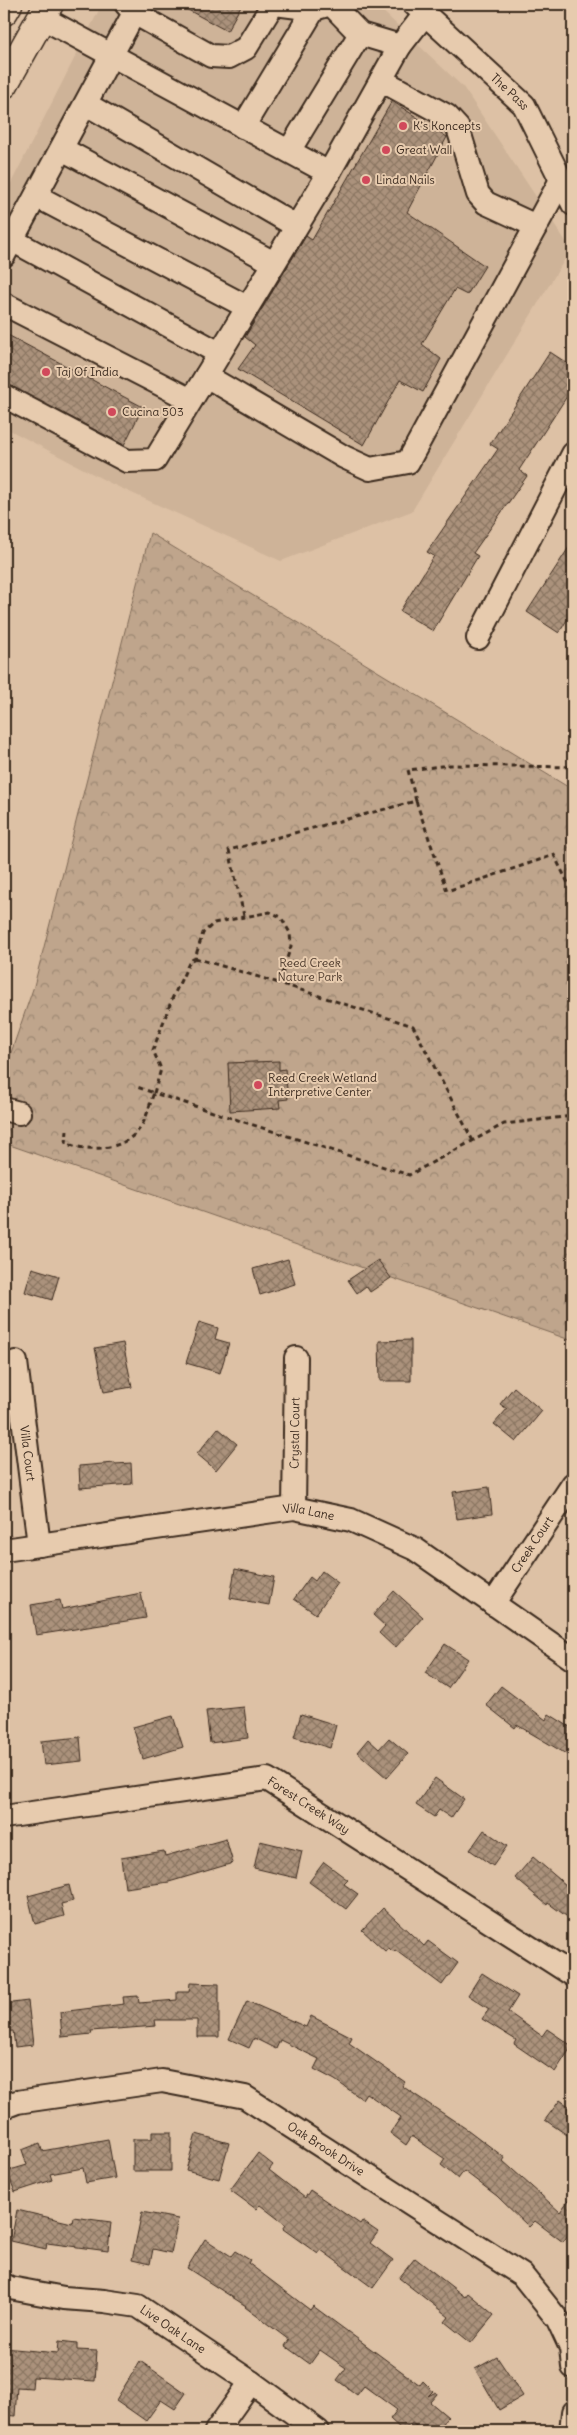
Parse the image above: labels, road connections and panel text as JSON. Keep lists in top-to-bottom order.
{
  "streets": {
    "street": [
      "The Pass",
      "Crystal Court",
      "Villa Court",
      "Villa Lane",
      "Creek Court",
      "Forest Creek Way",
      "Oak Brook Drive",
      "Live Oak Lane"
    ]
  },
  "crossings": [
    ["Crystal Court", "Villa Lane"],
    ["Villa Court", "Villa Lane"],
    ["Villa Lane", "Creek Court"]
  ],
  "parks": ["Reed Creek Nature Park"],
  "places": [
    "K's Koncepts",
    "Great Wall",
    "Linda Nails",
    "Taj Of India",
    "Cucina 503",
    "Reed Creek Wetland Interpretive Center"
  ]
}
